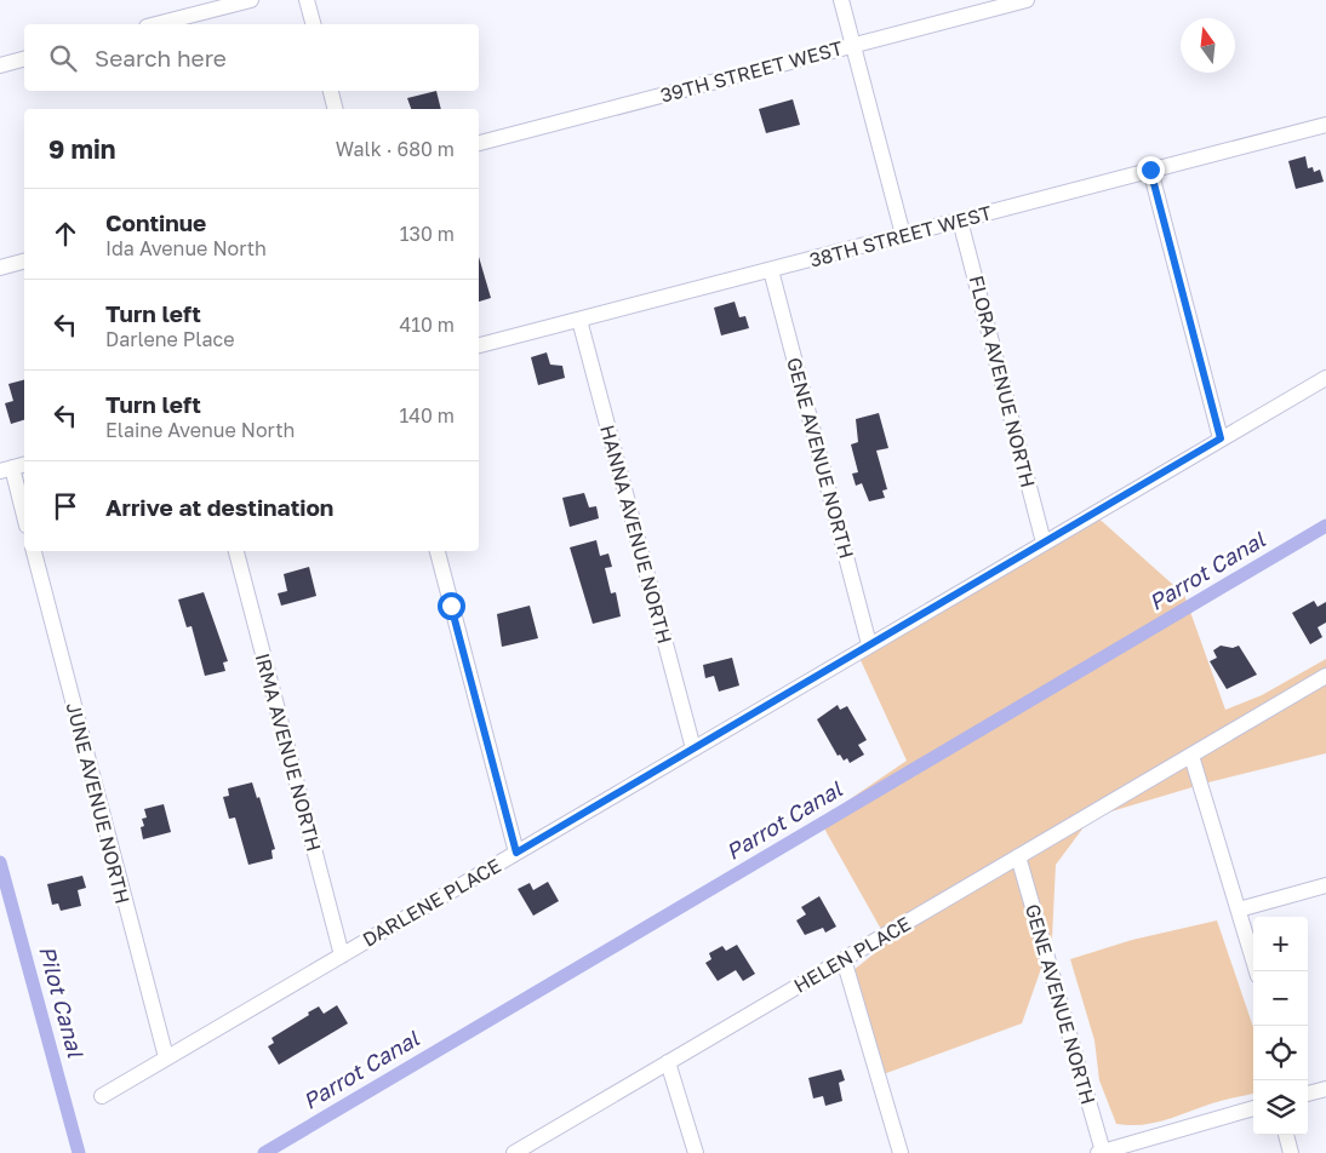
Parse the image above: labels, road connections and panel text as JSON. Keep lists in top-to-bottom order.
{
  "streets": {
    "street": [
      "39TH STREET WEST",
      "38TH STREET WEST",
      "FLORA AVENUE NORTH",
      "GENE AVENUE NORTH",
      "HANNA AVENUE NORTH",
      "IRMA AVENUE NORTH",
      "JUNE AVENUE NORTH",
      "DARLENE PLACE",
      "HELEN PLACE"
    ]
  },
  "crossings": [
    ["38TH STREET WEST", "FLORA AVENUE NORTH"],
    ["38TH STREET WEST", "GENE AVENUE NORTH"],
    ["38TH STREET WEST", "HANNA AVENUE NORTH"],
    ["FLORA AVENUE NORTH", "DARLENE PLACE"],
    ["GENE AVENUE NORTH", "DARLENE PLACE"],
    ["GENE AVENUE NORTH", "HELEN PLACE"],
    ["HANNA AVENUE NORTH", "DARLENE PLACE"],
    ["IRMA AVENUE NORTH", "DARLENE PLACE"],
    ["JUNE AVENUE NORTH", "DARLENE PLACE"]
  ],
  "water": ["Parrot Canal", "Pilot Canal"],
  "north": "top",
  "page": {
    "search": "Search here",
    "heading": ["9 min", "Walk · 680 m"],
    "list": [
      ["Continue", "Ida Avenue North", "130 m"],
      ["Turn left", "Darlene Place", "410 m"],
      ["Turn left", "Elaine Avenue North", "140 m"],
      "Arrive at destination"
    ],
    "map_buttons": ["+", "−"]
  }
}
